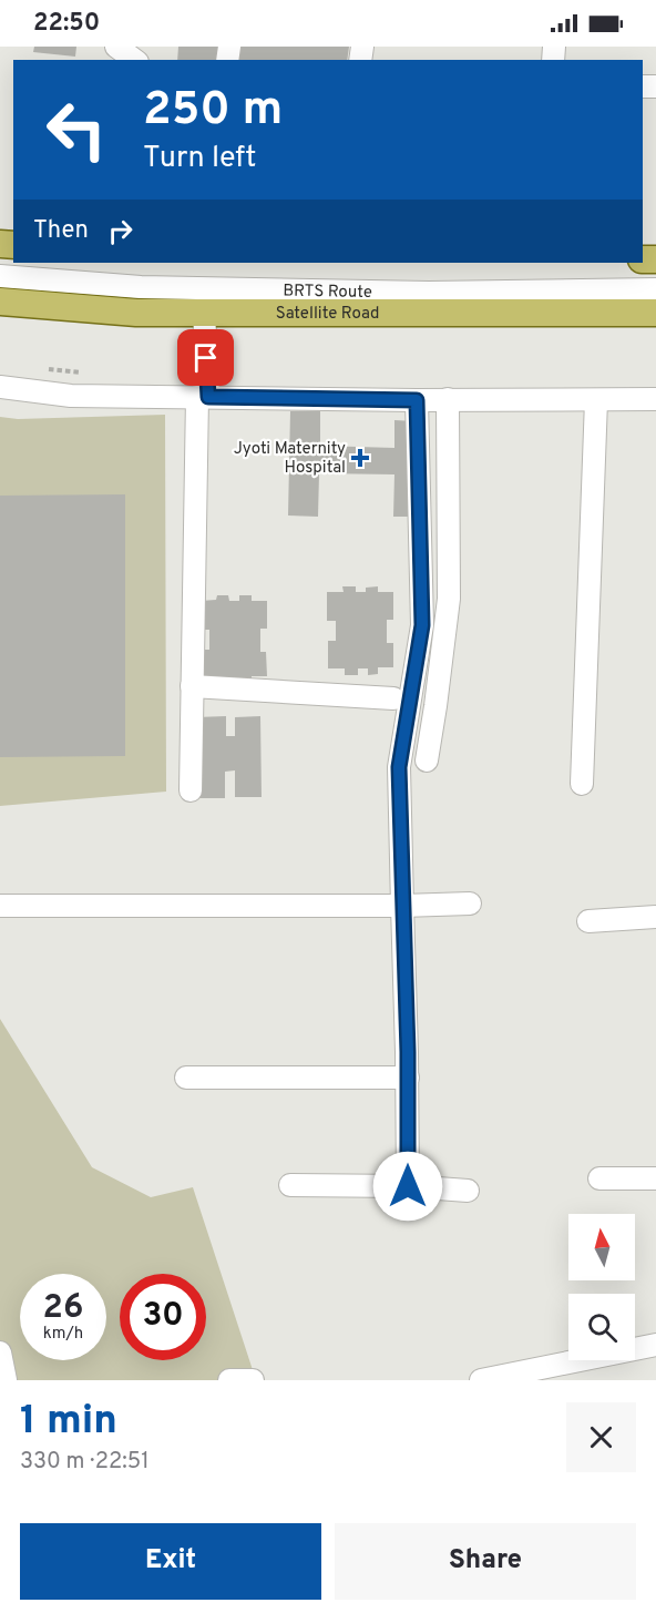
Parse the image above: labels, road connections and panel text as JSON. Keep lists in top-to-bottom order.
{
  "streets": {
    "main road": ["Satellite Road"],
    "street": ["BRTS Route"]
  },
  "places": {
    "health": ["Jyoti Maternity Hospital"]
  },
  "north": "top",
  "page": {
    "status": "22:50",
    "turn": ["250 m", "Turn left"],
    "then": "Then",
    "speed": "26 km/h",
    "limit": "30",
    "heading": ["1 min", "330 m · 22:51"],
    "buttons": ["Exit", "Share"]
  }
}
